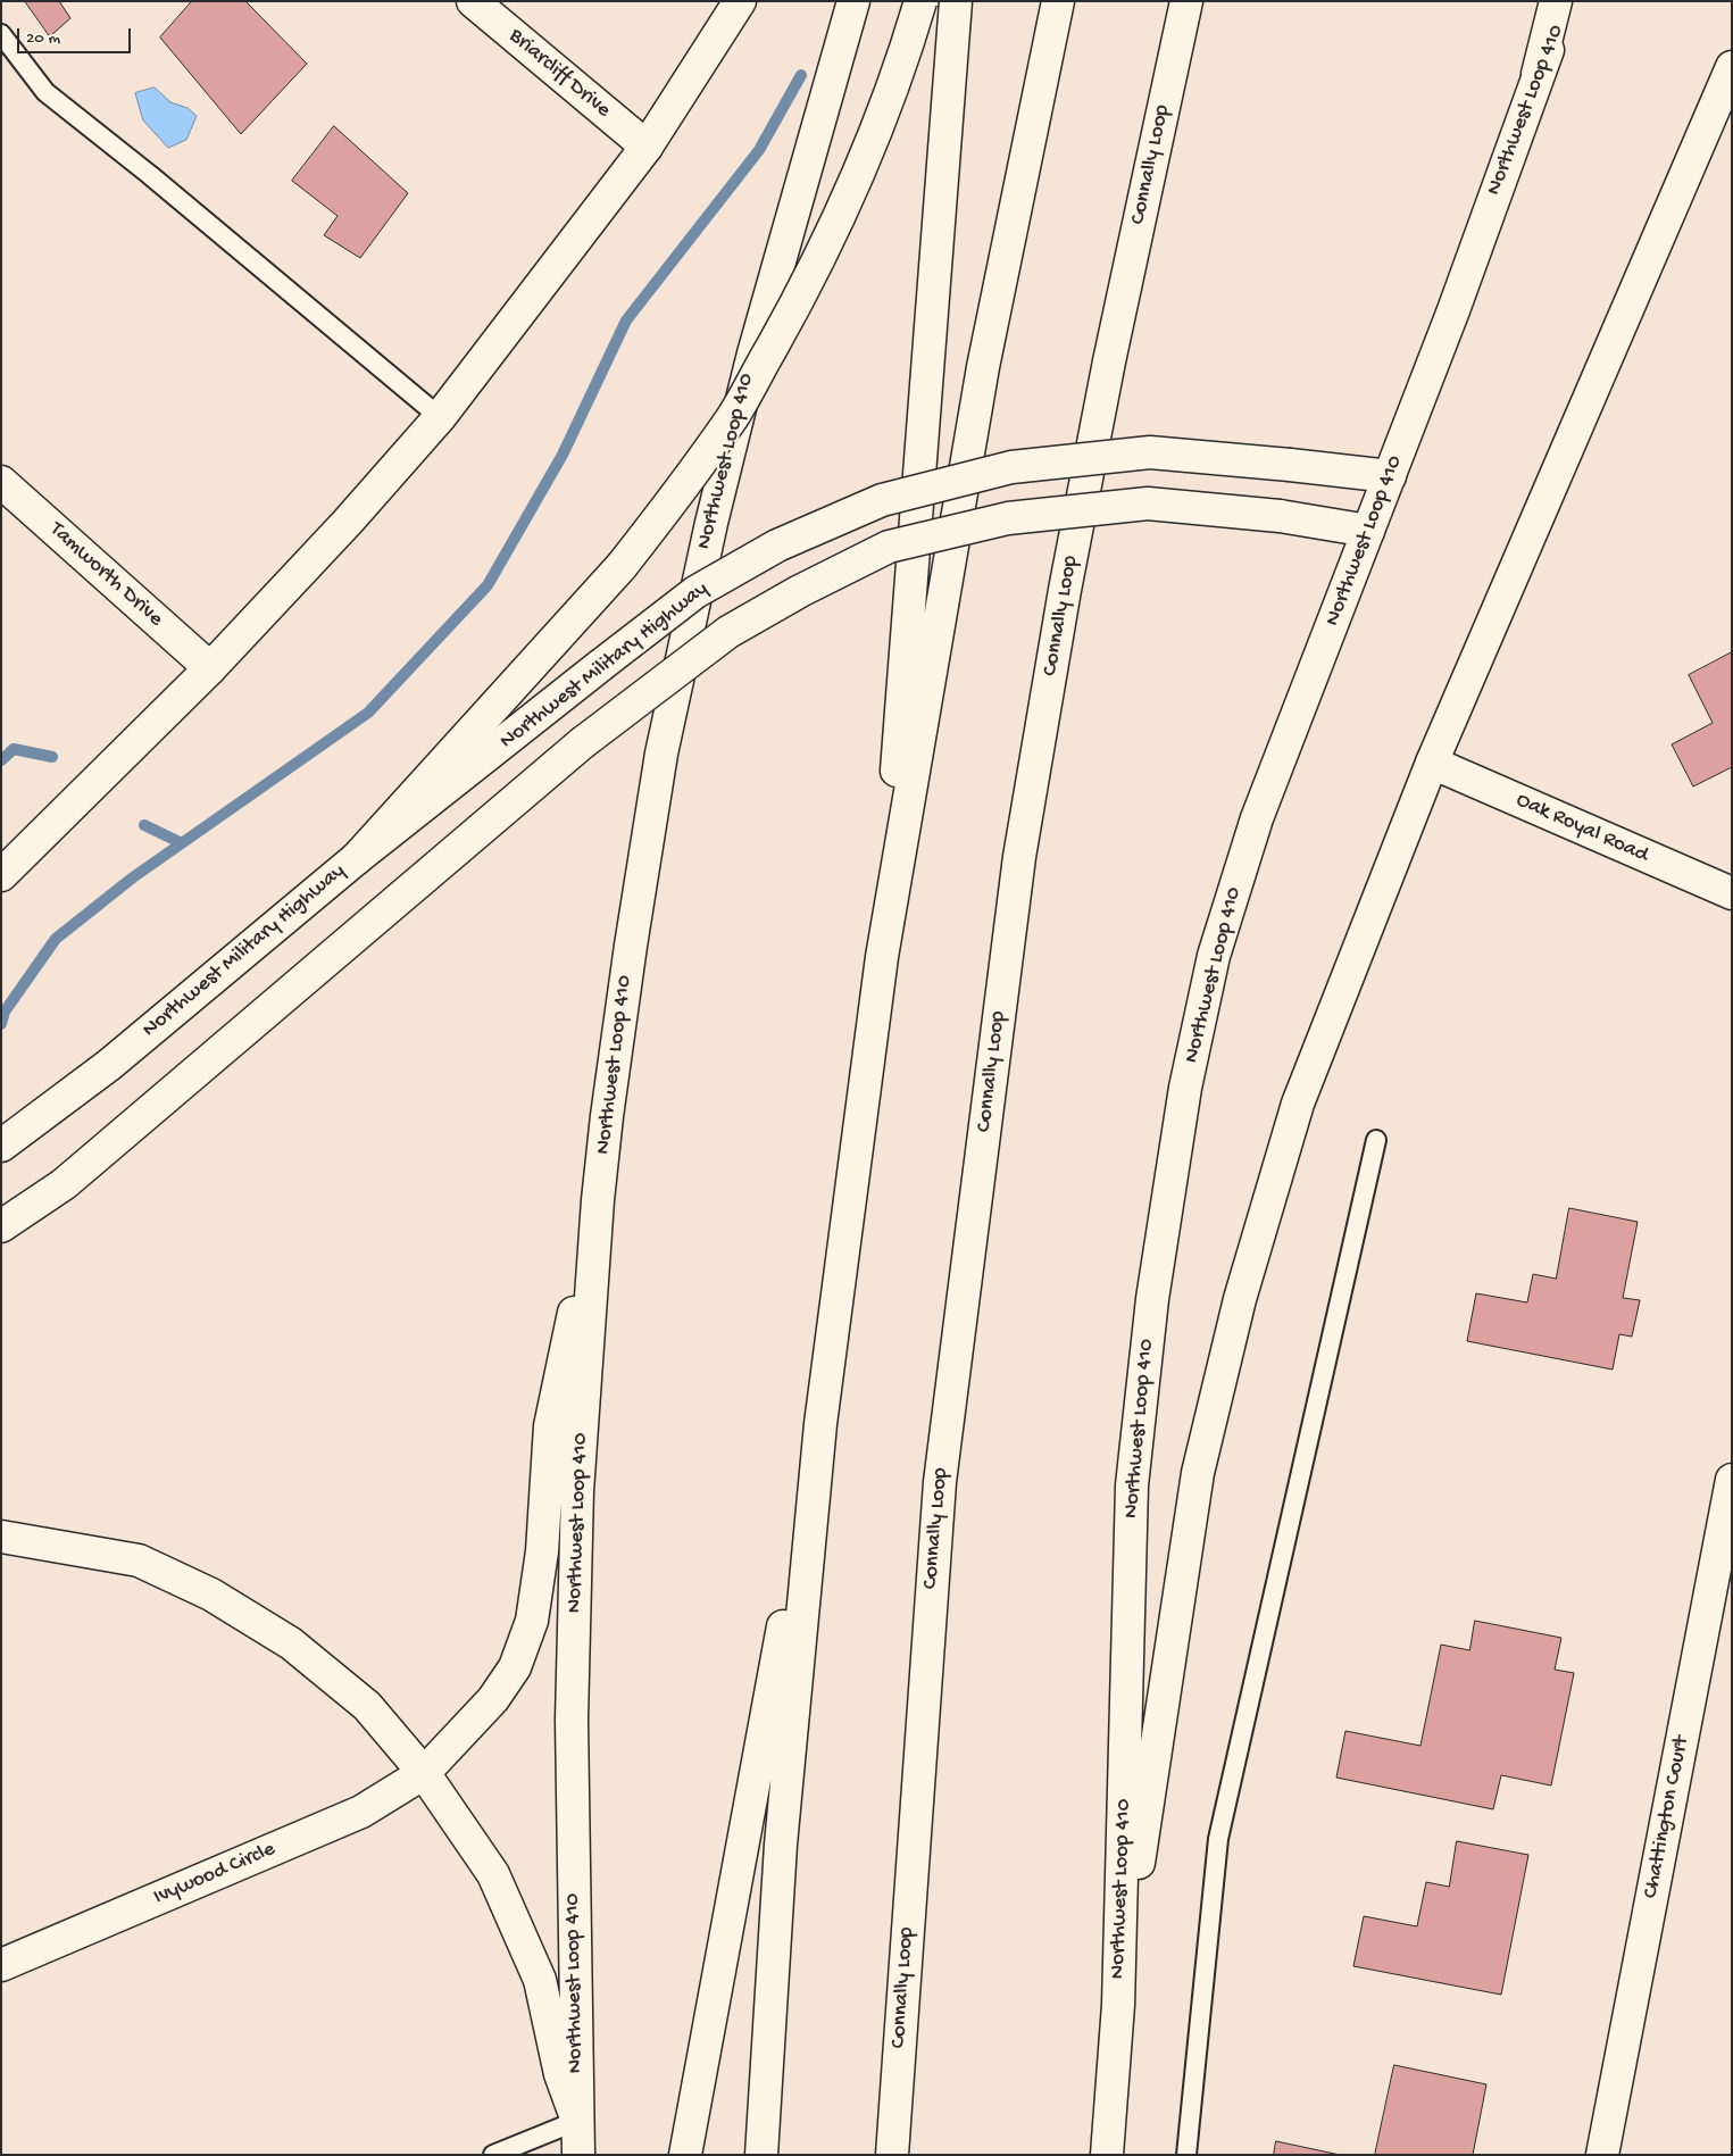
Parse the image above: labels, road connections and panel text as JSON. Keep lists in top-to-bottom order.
{
  "streets": {
    "main road": [
      "Briarcliff Drive",
      "Northwest Loop 410",
      "Connally Loop",
      "Tamworth Drive",
      "Northwest Military Highway",
      "Oak Royal Road",
      "Chattington Court",
      "Ivywood Circle"
    ]
  },
  "crossings": [
    ["Northwest Loop 410", "Northwest Military Highway"],
    ["Northwest Loop 410", "Oak Royal Road"],
    ["Northwest Loop 410", "Ivywood Circle"]
  ],
  "scale_bar": "20 m"
}
